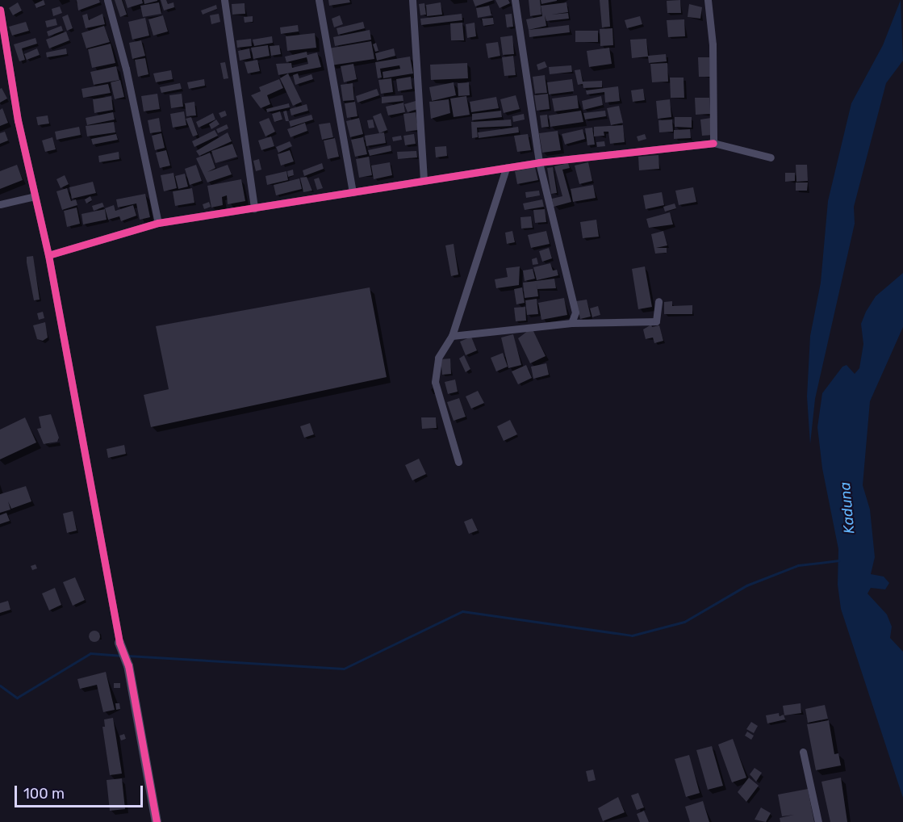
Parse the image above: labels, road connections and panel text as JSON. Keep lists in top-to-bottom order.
{
  "water": ["Kaduna"],
  "scale_bar": "100 m"
}
